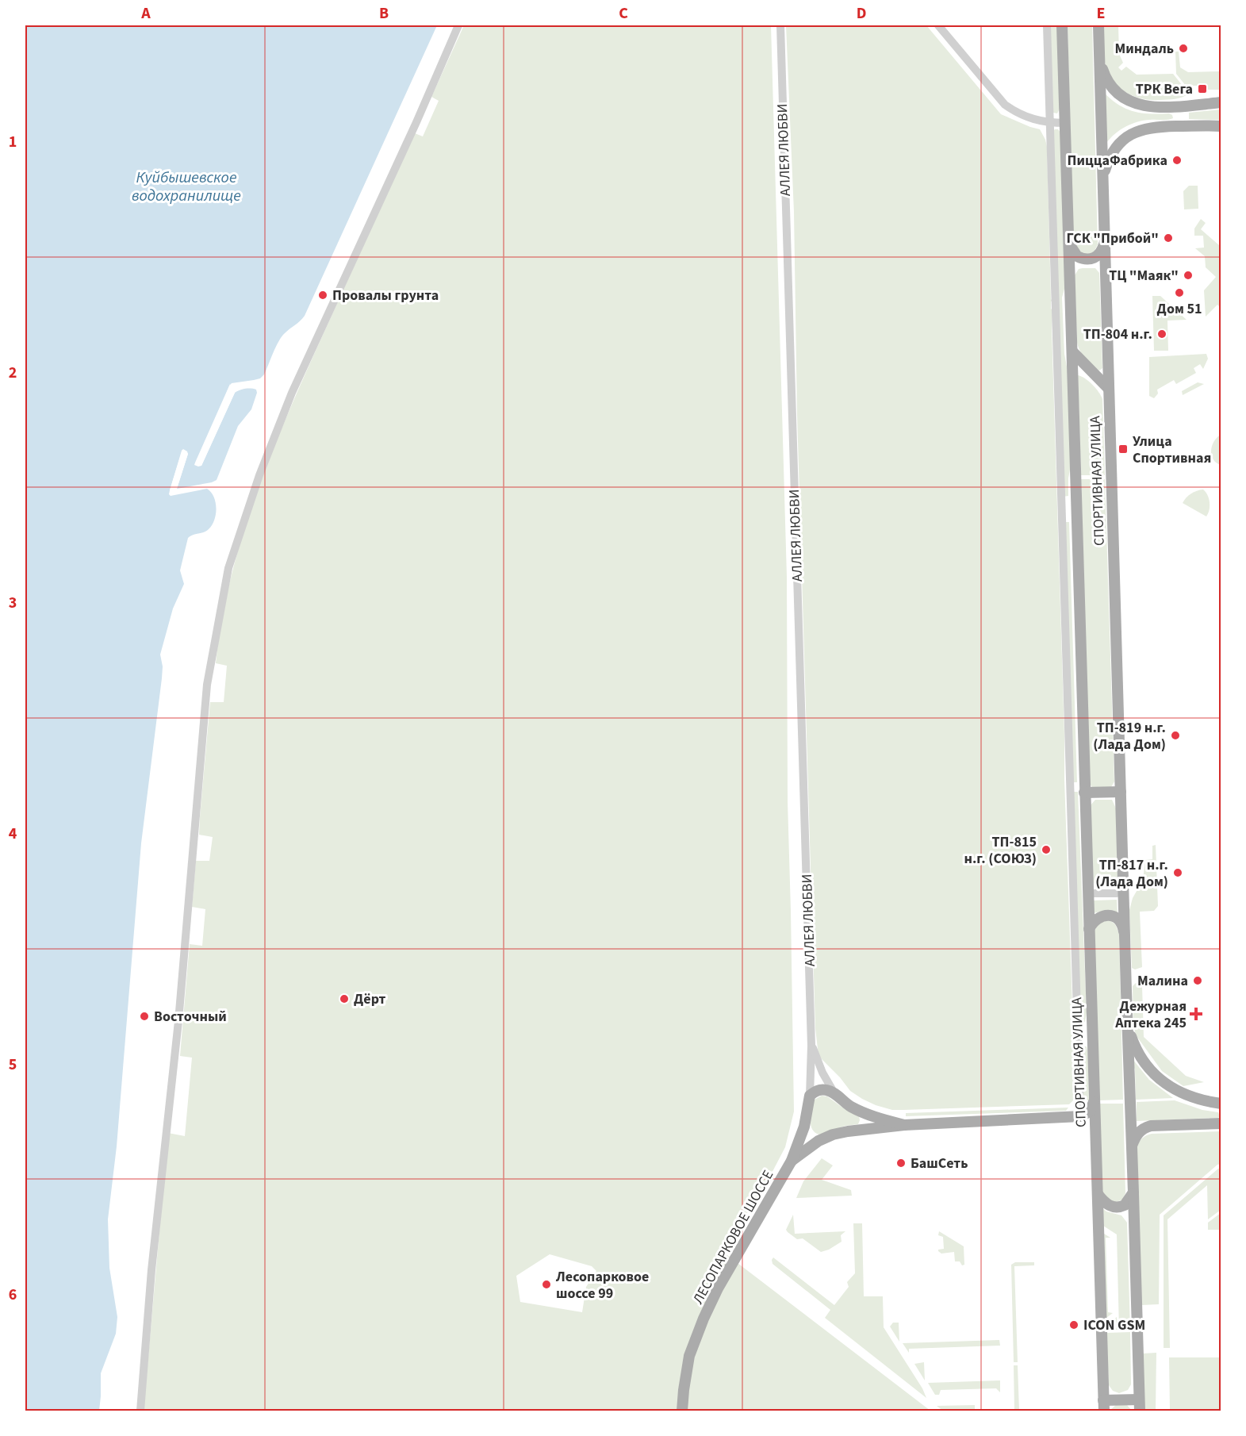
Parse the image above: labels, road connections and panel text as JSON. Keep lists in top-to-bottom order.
{
  "streets": {
    "main road": ["СПОРТИВНАЯ УЛИЦА", "ЛЕСОПАРКОВОЕ ШОССЕ"],
    "street": ["АЛЛЕЯ ЛЮБВИ"]
  },
  "crossings": [
    ["АЛЛЕЯ ЛЮБВИ", "ЛЕСОПАРКОВОЕ ШОССЕ"]
  ],
  "water": ["Куйбышевское водохранилище"],
  "places": {
    "other": [
      "Миндаль",
      "ПиццаФабрика",
      "ГСК \"Прибой\"",
      "ТЦ \"Маяк\"",
      "Дом 51",
      "Провалы грунта",
      "ТП-804 н.г.",
      "ТП-819 н.г. (Лада Дом)",
      "ТП-815 н.г. (СОЮЗ)",
      "ТП-817 н.г. (Лада Дом)",
      "Малина",
      "Дёрт",
      "Восточный",
      "БашСеть",
      "Лесопарковое шоссе 99",
      "ICON GSM"
    ],
    "transit": ["ТРК Вега", "Улица Спортивная"],
    "health": ["Дежурная Аптека 245"]
  },
  "grid": {
    "columns": [
      "A",
      "B",
      "C",
      "D",
      "E"
    ],
    "rows": [
      "1",
      "2",
      "3",
      "4",
      "5",
      "6"
    ]
  }
}
